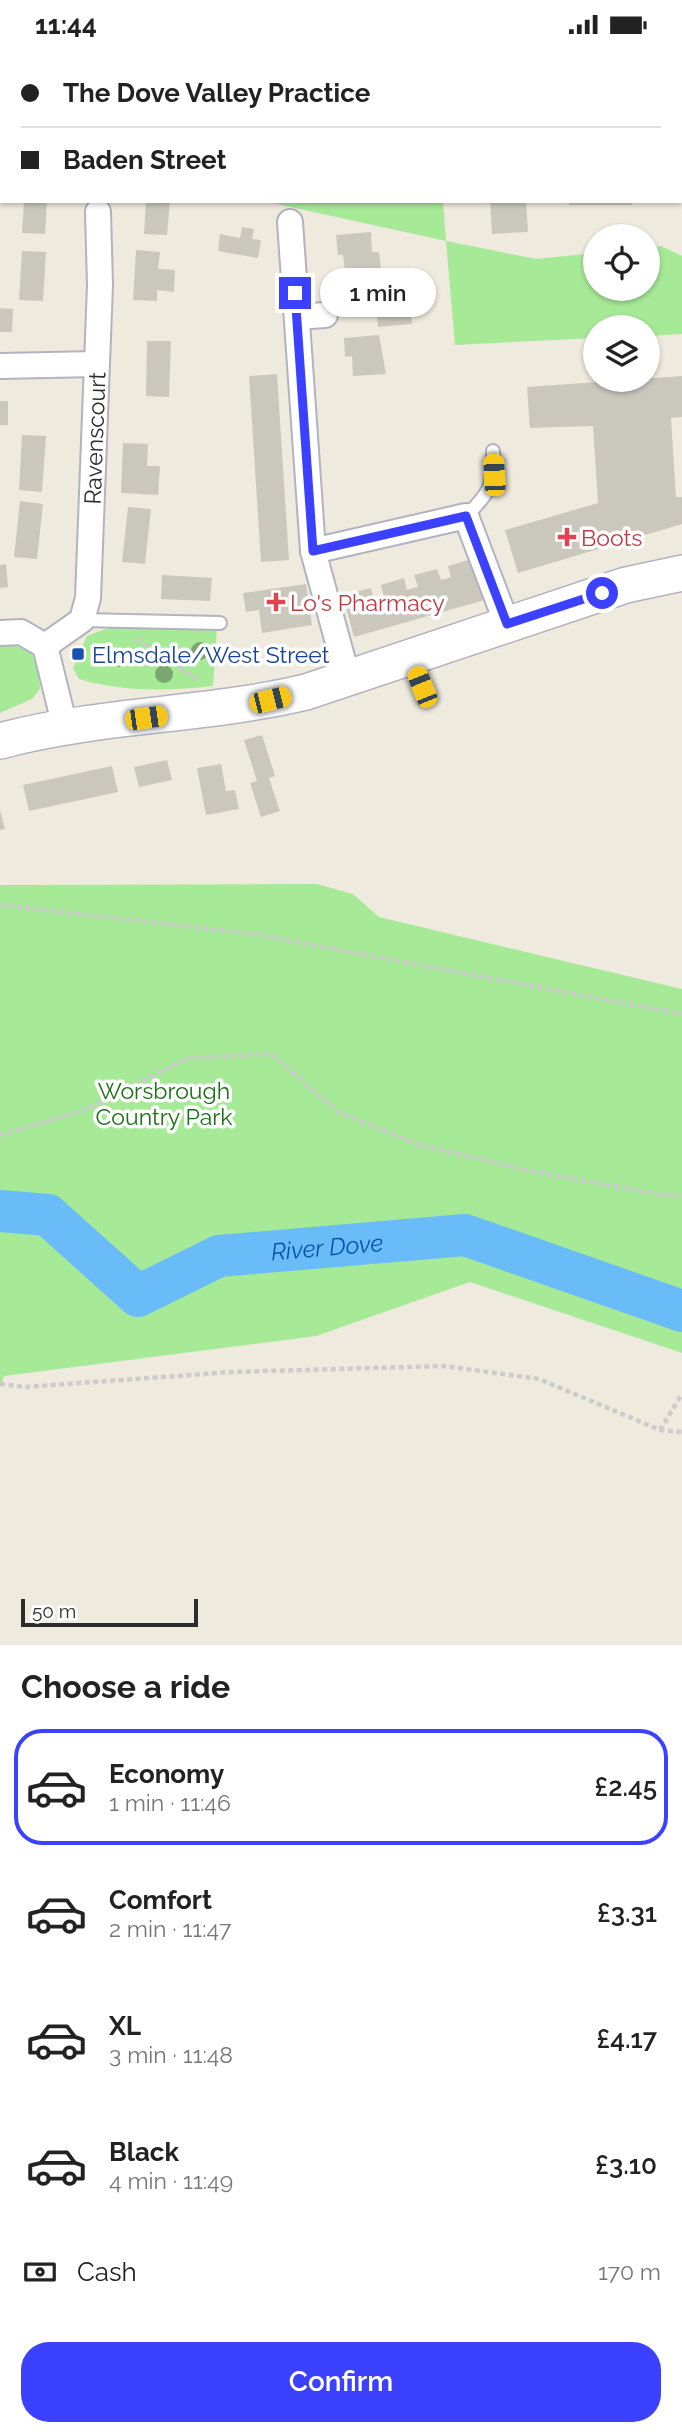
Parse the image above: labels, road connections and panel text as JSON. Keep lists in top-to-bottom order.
{
  "streets": {
    "street": ["Ravenscourt"]
  },
  "water": ["River Dove"],
  "parks": ["Worsbrough Country Park"],
  "places": {
    "health": ["Boots", "Lo's Pharmacy"],
    "transit": ["Elmsdale/West Street"]
  },
  "scale_bar": "50 m",
  "page": {
    "status": "11:44",
    "banner": ["The Dove Valley Practice", "Baden Street"],
    "bubble": "1 min",
    "scale": "50 m",
    "heading": "Choose a ride",
    "list": [
      {
        "name": "Economy",
        "note": "1 min · 11:46",
        "value": "£2.45"
      },
      {
        "name": "Comfort",
        "note": "2 min · 11:47",
        "value": "£3.31"
      },
      {
        "name": "XL",
        "note": "3 min · 11:48",
        "value": "£4.17"
      },
      {
        "name": "Black",
        "note": "4 min · 11:49",
        "value": "£3.10"
      }
    ],
    "pay": ["Cash", "170 m"],
    "buttons": "Confirm"
  }
}
